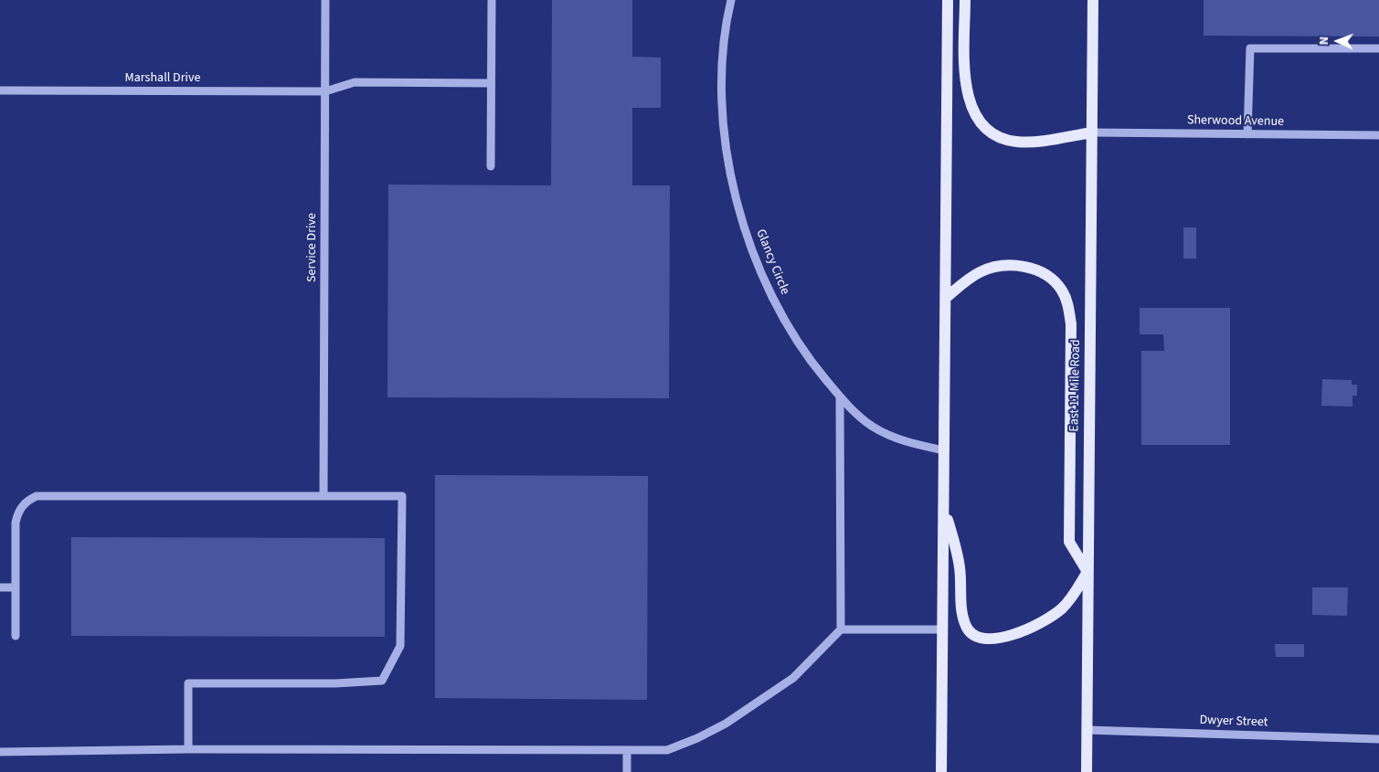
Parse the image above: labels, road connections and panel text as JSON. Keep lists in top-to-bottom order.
{
  "streets": {
    "main road": ["East 11 Mile Road"],
    "street": [
      "Marshall Drive",
      "Sherwood Avenue",
      "Service Drive",
      "Glancy Circle",
      "Dwyer Street"
    ]
  },
  "crossings": [
    ["Marshall Drive", "Service Drive"],
    ["Sherwood Avenue", "East 11 Mile Road"],
    ["East 11 Mile Road", "Dwyer Street"]
  ],
  "north": "left"
}
